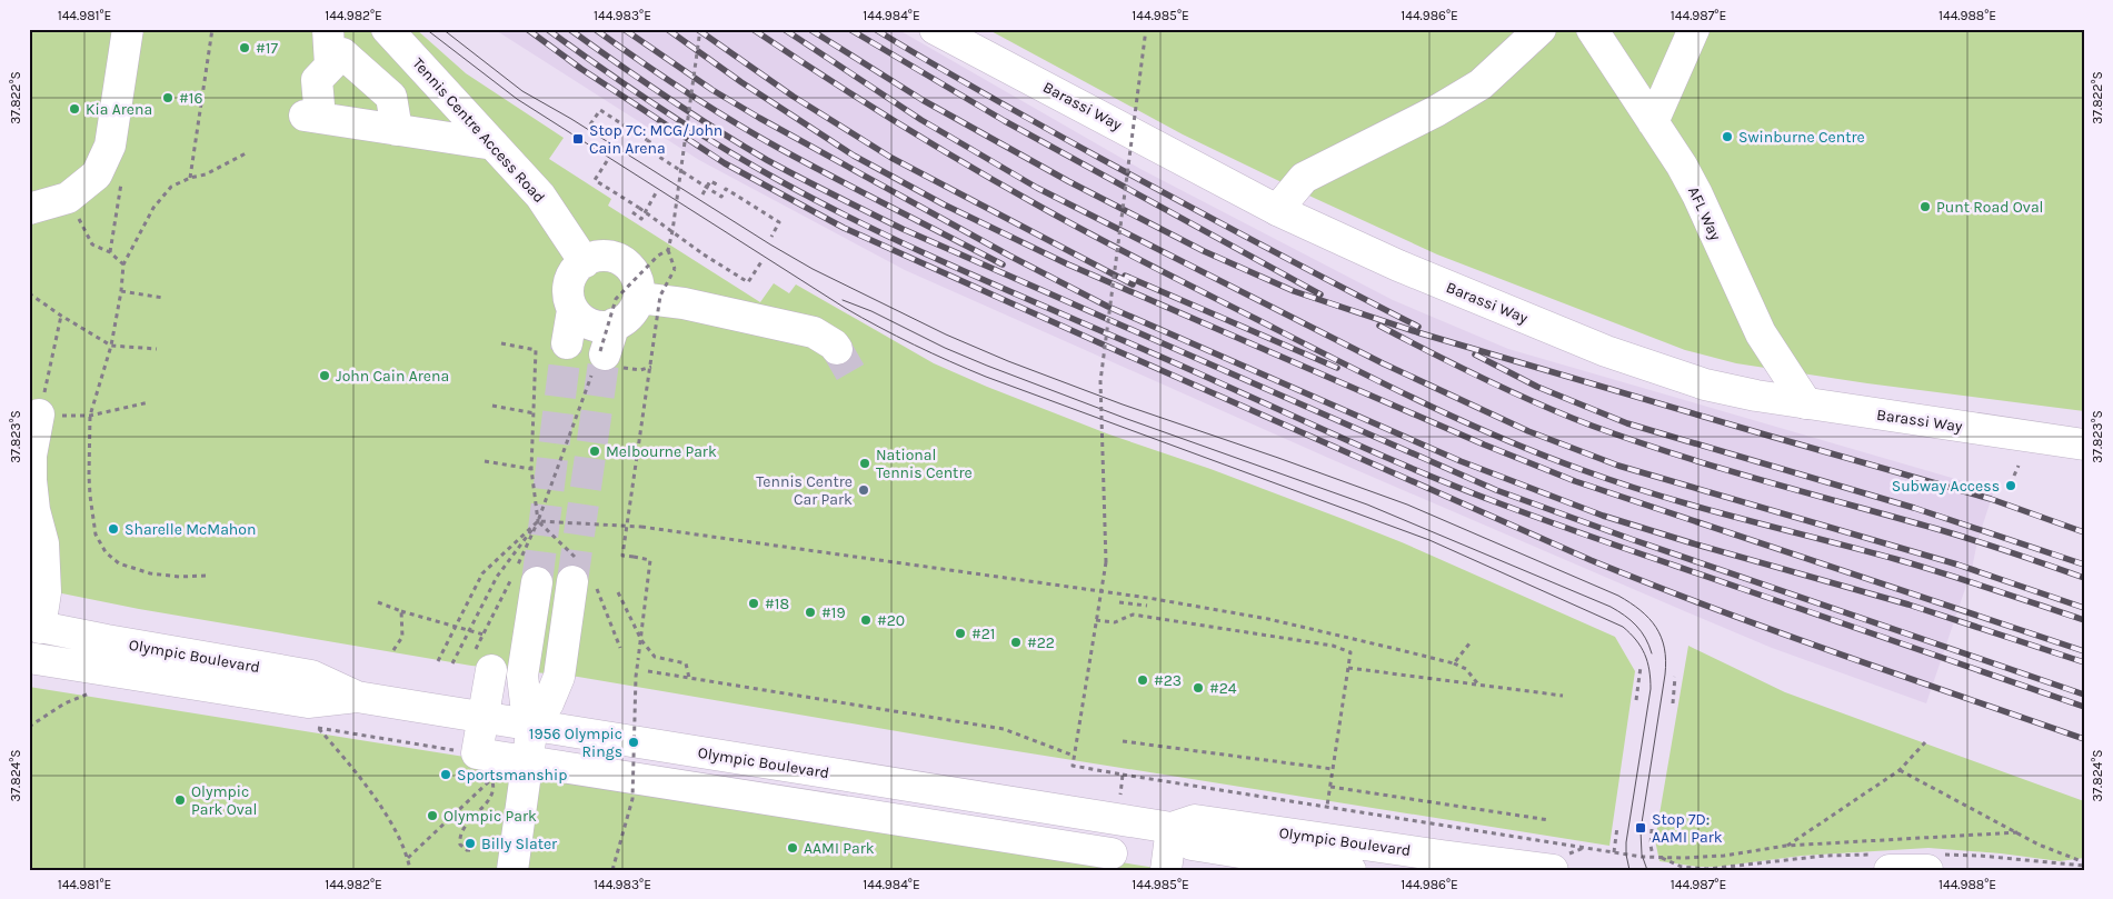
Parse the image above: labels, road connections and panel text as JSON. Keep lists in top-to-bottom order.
{
  "streets": {
    "main road": [
      "Barassi Way",
      "Tennis Centre Access Road",
      "AFL Way",
      "Olympic Boulevard"
    ]
  },
  "crossings": [
    ["Barassi Way", "AFL Way"]
  ],
  "places": {
    "other": [
      "#17",
      "#16",
      "Kia Arena",
      "Swinburne Centre",
      "Punt Road Oval",
      "John Cain Arena",
      "Melbourne Park",
      "National Tennis Centre",
      "Subway Access",
      "Tennis Centre Car Park",
      "Sharelle McMahon",
      "#18",
      "#19",
      "#20",
      "#21",
      "#22",
      "#23",
      "#24",
      "1956 Olympic Rings",
      "Sportsmanship",
      "Olympic Park Oval",
      "Olympic Park",
      "Billy Slater",
      "AAMI Park"
    ],
    "transit": ["Stop 7C: MCG/John Cain Arena", "Stop 7D: AAMI Park"]
  },
  "coordinates": [
    "144.981°E",
    "144.982°E",
    "144.983°E",
    "144.984°E",
    "144.985°E",
    "144.986°E",
    "144.987°E",
    "144.988°E",
    "37.822°S",
    "37.823°S",
    "37.824°S"
  ]
}
